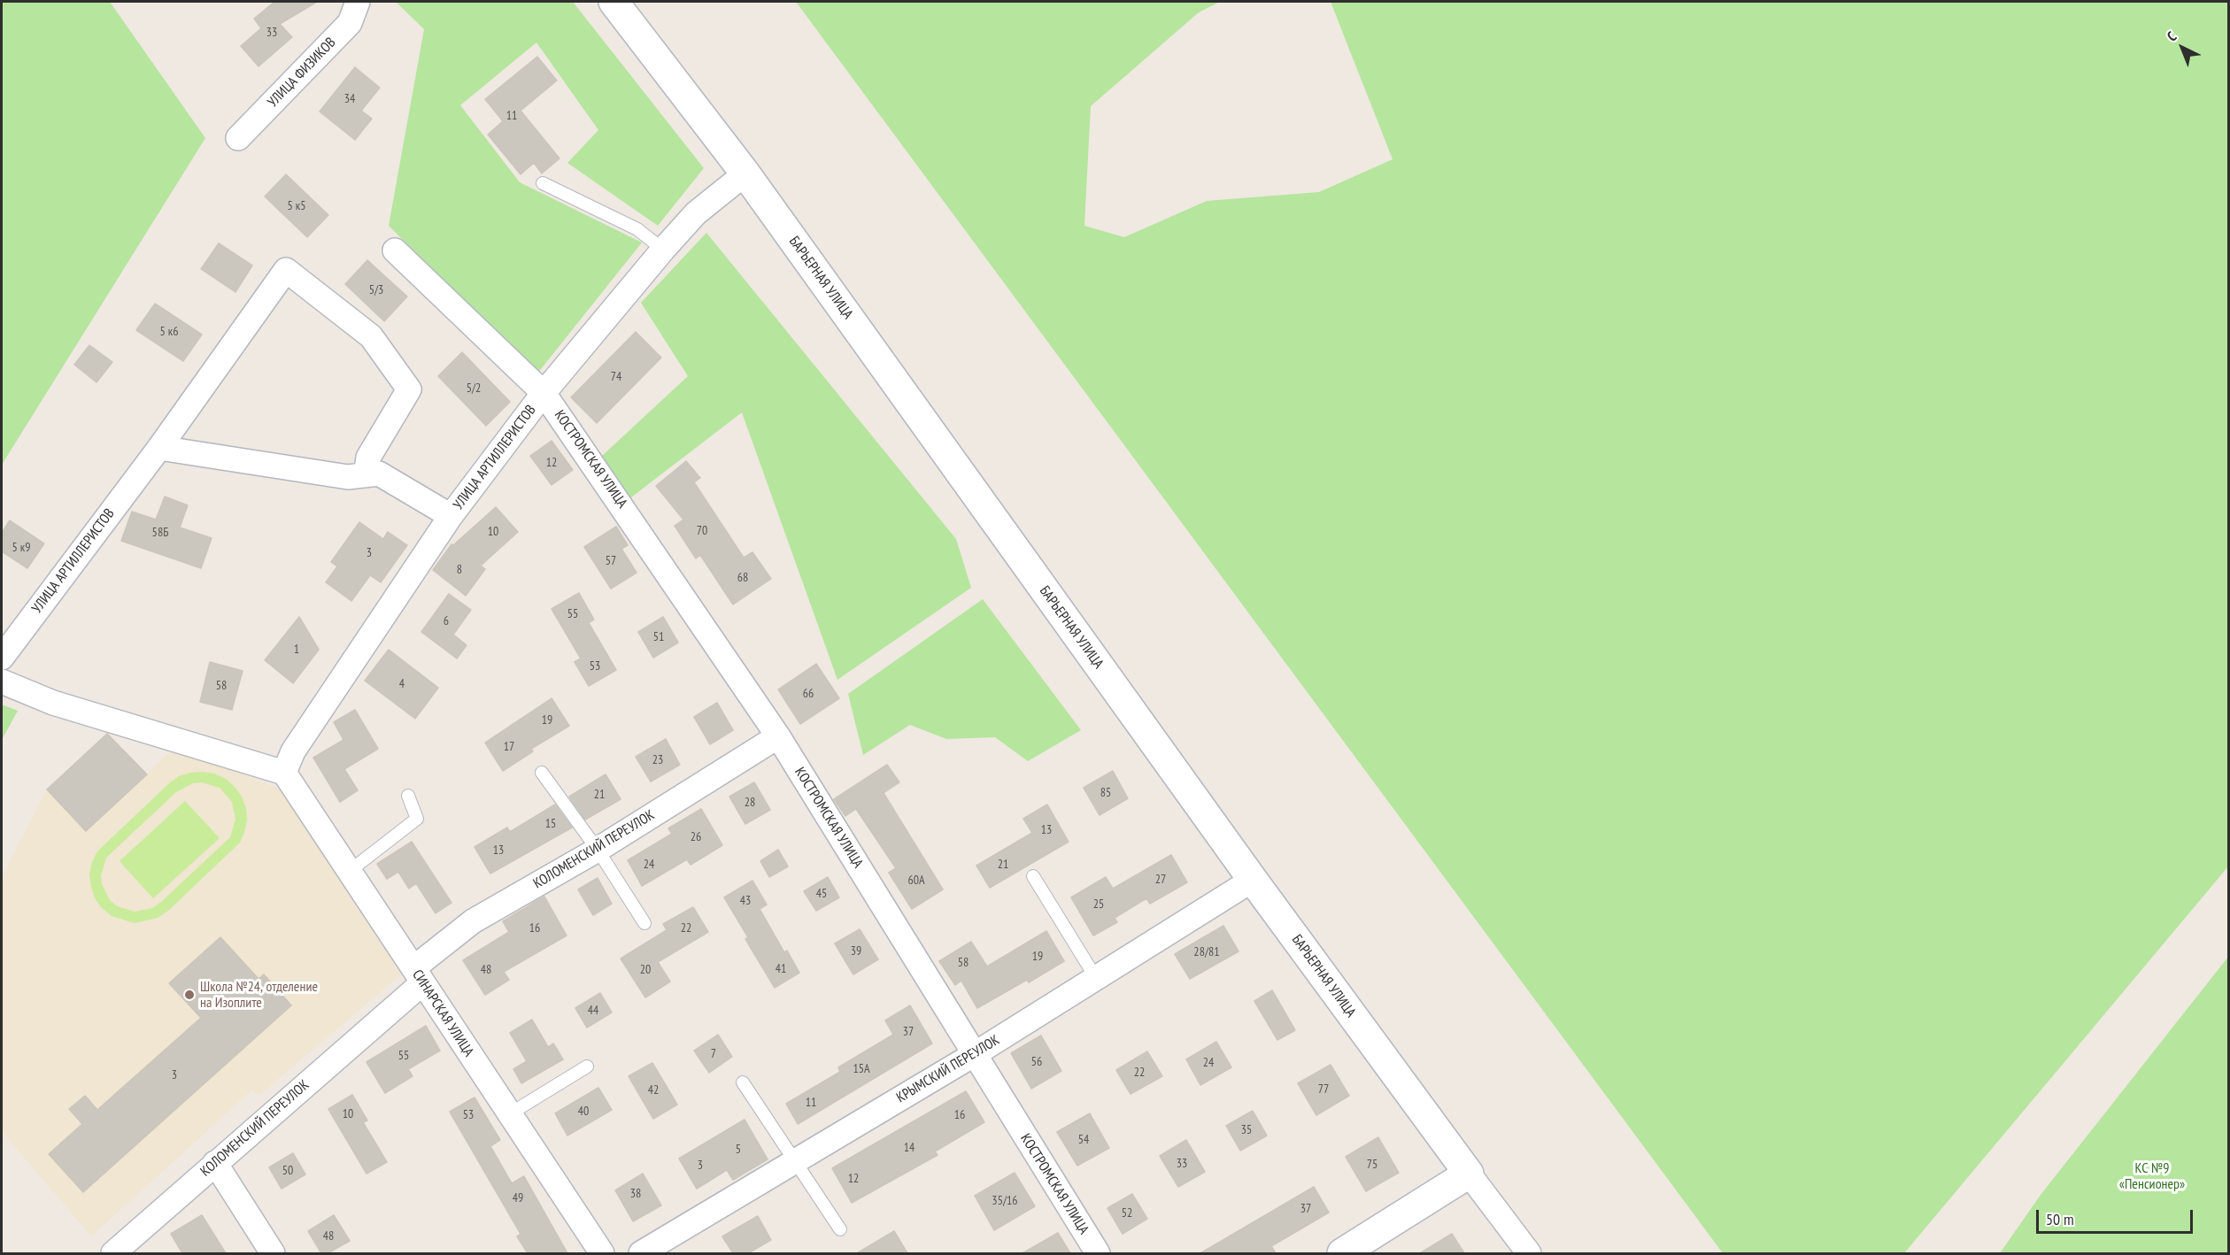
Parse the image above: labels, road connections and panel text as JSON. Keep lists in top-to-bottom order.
{
  "streets": {
    "street": [
      "УЛИЦА ФИЗИКОВ",
      "БАРЬЕРНАЯ УЛИЦА",
      "УЛИЦА АРТИЛЛЕРИСТОВ",
      "КОСТРОМСКАЯ УЛИЦА",
      "КОЛОМЕНСКИЙ ПЕРЕУЛОК",
      "СИНАРСКАЯ УЛИЦА",
      "КРЫМСКИЙ ПЕРЕУЛОК"
    ]
  },
  "crossings": [
    ["БАРЬЕРНАЯ УЛИЦА", "УЛИЦА АРТИЛЛЕРИСТОВ"],
    ["БАРЬЕРНАЯ УЛИЦА", "КРЫМСКИЙ ПЕРЕУЛОК"],
    ["УЛИЦА АРТИЛЛЕРИСТОВ", "КОСТРОМСКАЯ УЛИЦА"],
    ["УЛИЦА АРТИЛЛЕРИСТОВ", "СИНАРСКАЯ УЛИЦА"],
    ["КОСТРОМСКАЯ УЛИЦА", "КОЛОМЕНСКИЙ ПЕРЕУЛОК"],
    ["КОСТРОМСКАЯ УЛИЦА", "КРЫМСКИЙ ПЕРЕУЛОК"],
    ["КОЛОМЕНСКИЙ ПЕРЕУЛОК", "СИНАРСКАЯ УЛИЦА"]
  ],
  "parks": ["КС №9 «Пенсионер»"],
  "places": ["Школа №24, отделение на Изоплите"],
  "house_numbers": [
    "33",
    "34",
    "11",
    "5 к5",
    "5/3",
    "5 к6",
    "74",
    "5/2",
    "12",
    "70",
    "10",
    "58Б",
    "5 к9",
    "3",
    "57",
    "8",
    "68",
    "55",
    "6",
    "51",
    "1",
    "53",
    "4",
    "58",
    "66",
    "19",
    "17",
    "23",
    "85",
    "21",
    "28",
    "15",
    "13",
    "26",
    "13",
    "24",
    "21",
    "27",
    "60А",
    "45",
    "43",
    "25",
    "16",
    "22",
    "39",
    "28/81",
    "19",
    "58",
    "41",
    "48",
    "20",
    "44",
    "37",
    "7",
    "55",
    "56",
    "24",
    "15А",
    "22",
    "3",
    "77",
    "42",
    "11",
    "40",
    "10",
    "53",
    "16",
    "35",
    "54",
    "14",
    "5",
    "33",
    "75",
    "3",
    "50",
    "12",
    "38",
    "49",
    "35/16",
    "37",
    "52",
    "48"
  ],
  "scale_bar": "50 m",
  "north": "top left"
}
